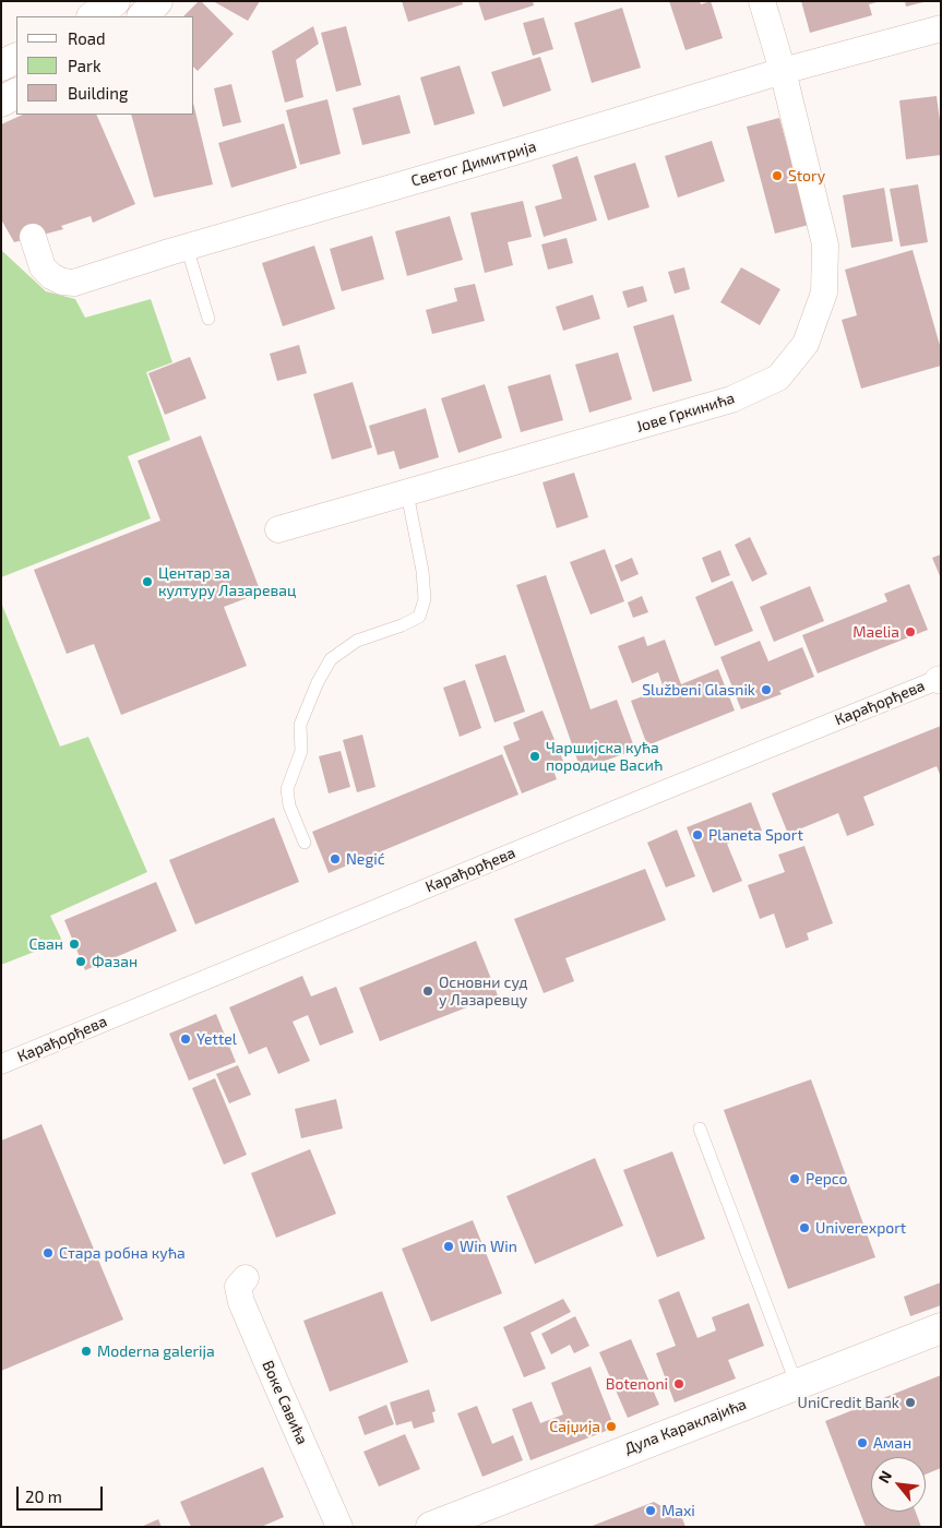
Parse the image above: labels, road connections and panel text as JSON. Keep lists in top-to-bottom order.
{
  "streets": {
    "street": [
      "Светог Димитрија",
      "Јове Гркинића",
      "Карађорђева",
      "Воке Савића",
      "Дула Караклајића"
    ]
  },
  "crossings": [
    ["Светог Димитрија", "Јове Гркинића"]
  ],
  "places": [
    "Story",
    "Центар за културу Лазаревац",
    "Maelia",
    "Službeni Glasnik",
    "Чаршијска кућа породице Васић",
    "Planeta Sport",
    "Negić",
    "Сван",
    "Фазан",
    "Основни суд у Лазаревцу",
    "Yettel",
    "Pepco",
    "Univerexport",
    "Win Win",
    "Стара робна кућа",
    "Moderna galerija",
    "Botenoni",
    "UniCredit Bank",
    "Сајџија",
    "Аман",
    "Maxi"
  ],
  "legend": ["Road", "Park", "Building"],
  "scale_bar": "20 m",
  "north": "top left"
}
